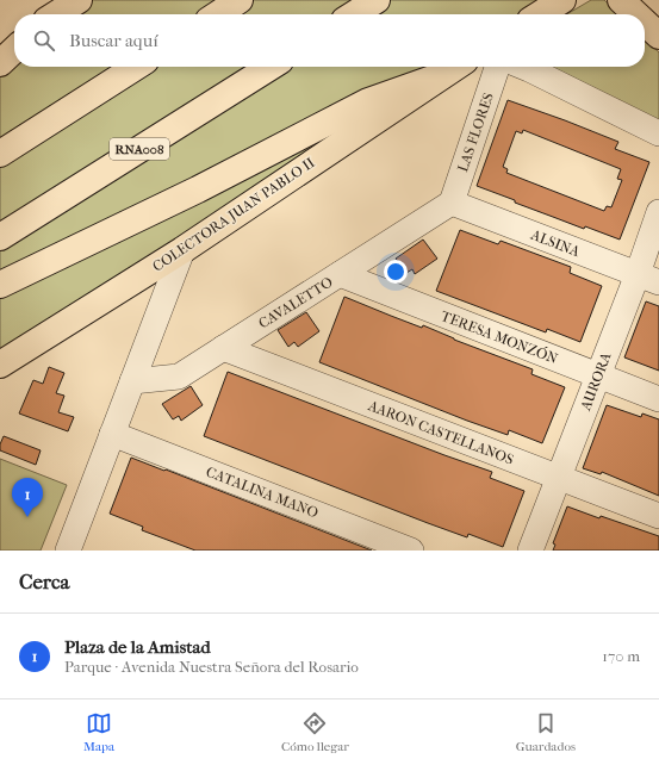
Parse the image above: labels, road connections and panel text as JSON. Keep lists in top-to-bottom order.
{
  "streets": {
    "main road": ["RNA008", "COLECTORA JUAN PABLO II"],
    "street": [
      "LAS FLORES",
      "ALSINA",
      "CAVALETTO",
      "TERESA MONZÓN",
      "AURORA",
      "AARON CASTELLANOS",
      "CATALINA MANO"
    ]
  },
  "crossings": [
    ["LAS FLORES", "ALSINA"],
    ["LAS FLORES", "CAVALETTO"],
    ["ALSINA", "CAVALETTO"],
    ["ALSINA", "AURORA"],
    ["CAVALETTO", "TERESA MONZÓN"],
    ["CAVALETTO", "AARON CASTELLANOS"],
    ["TERESA MONZÓN", "AURORA"],
    ["AURORA", "AARON CASTELLANOS"]
  ],
  "page": {
    "search": "Buscar aquí",
    "pins": "1",
    "heading": "Cerca",
    "list": [
      {
        "mark": "1",
        "name": "Plaza de la Amistad",
        "note": "Parque · Avenida Nuestra Señora del Rosario",
        "value": "170 m"
      }
    ],
    "nav": ["Mapa", "Cómo llegar", "Guardados"]
  }
}
